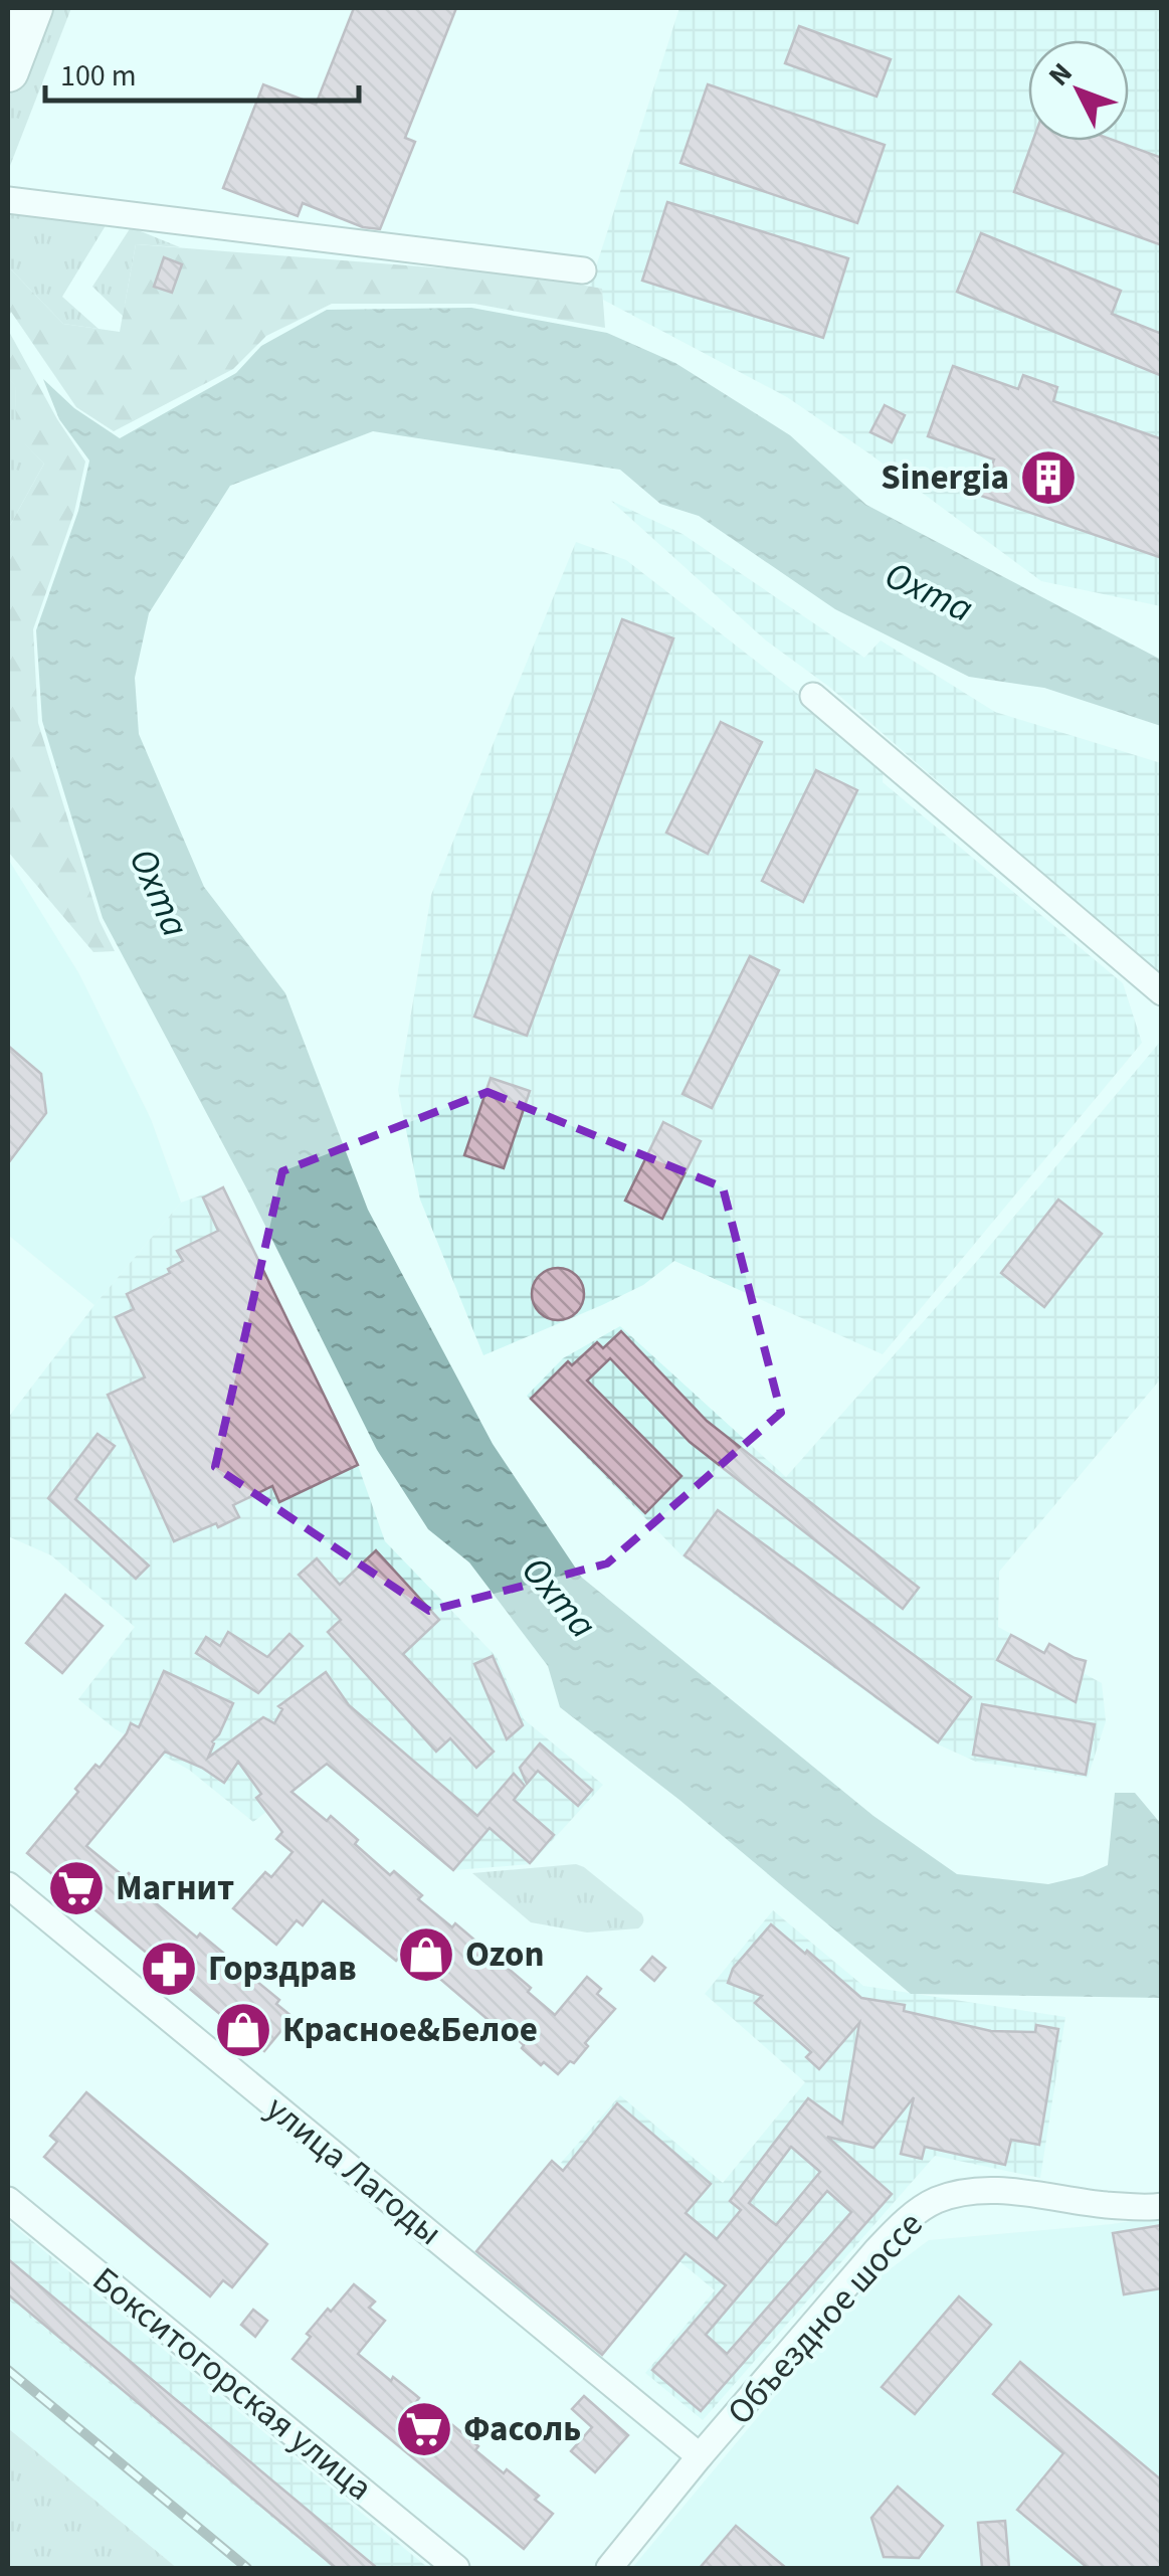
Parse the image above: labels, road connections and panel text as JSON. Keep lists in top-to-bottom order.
{
  "streets": {
    "street": ["улица Лагоды", "Объездное шоссе", "Бокситогорская улица"]
  },
  "crossings": [
    ["улица Лагоды", "Объездное шоссе"]
  ],
  "water": ["Охта"],
  "places": {
    "building": ["Sinergia"],
    "supermarket": ["Магнит", "Фасоль"],
    "shop": ["Ozon", "Красное&Белое"],
    "pharmacy": ["Горздрав"]
  },
  "scale_bar": "100 m",
  "north": "top left"
}
